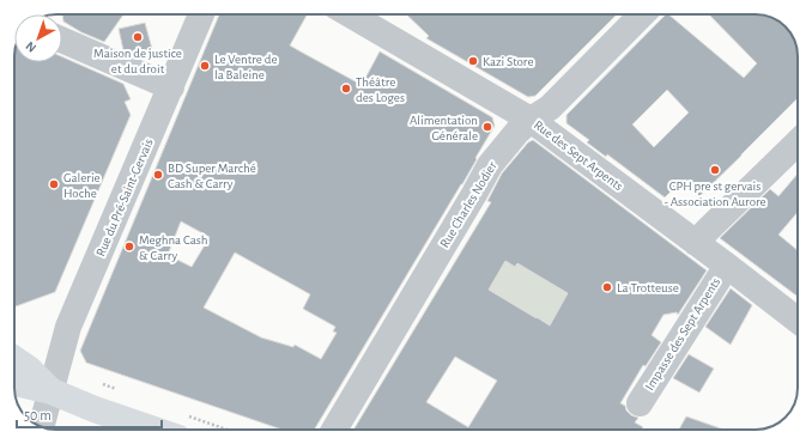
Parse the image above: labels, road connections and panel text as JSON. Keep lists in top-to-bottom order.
{
  "streets": {
    "street": [
      "Rue des Sept Arpents",
      "Rue du Pré-Saint-Gervais",
      "Rue Charles Nodier",
      "Impasse des Sept Arpents"
    ]
  },
  "crossings": [
    ["Rue des Sept Arpents", "Rue Charles Nodier"],
    ["Rue des Sept Arpents", "Impasse des Sept Arpents"]
  ],
  "places": [
    "Maison de justice et du droit",
    "Kazi Store",
    "Le Ventre de la Baleine",
    "Théâtre des Loges",
    "Alimentation Générale",
    "CPH pre st gervais - Association Aurore",
    "BD Super Marché Cash & Carry",
    "Galerie Hoche",
    "Meghna Cash & Carry",
    "La Trotteuse"
  ],
  "scale_bar": "50 m",
  "north": "bottom left"
}
